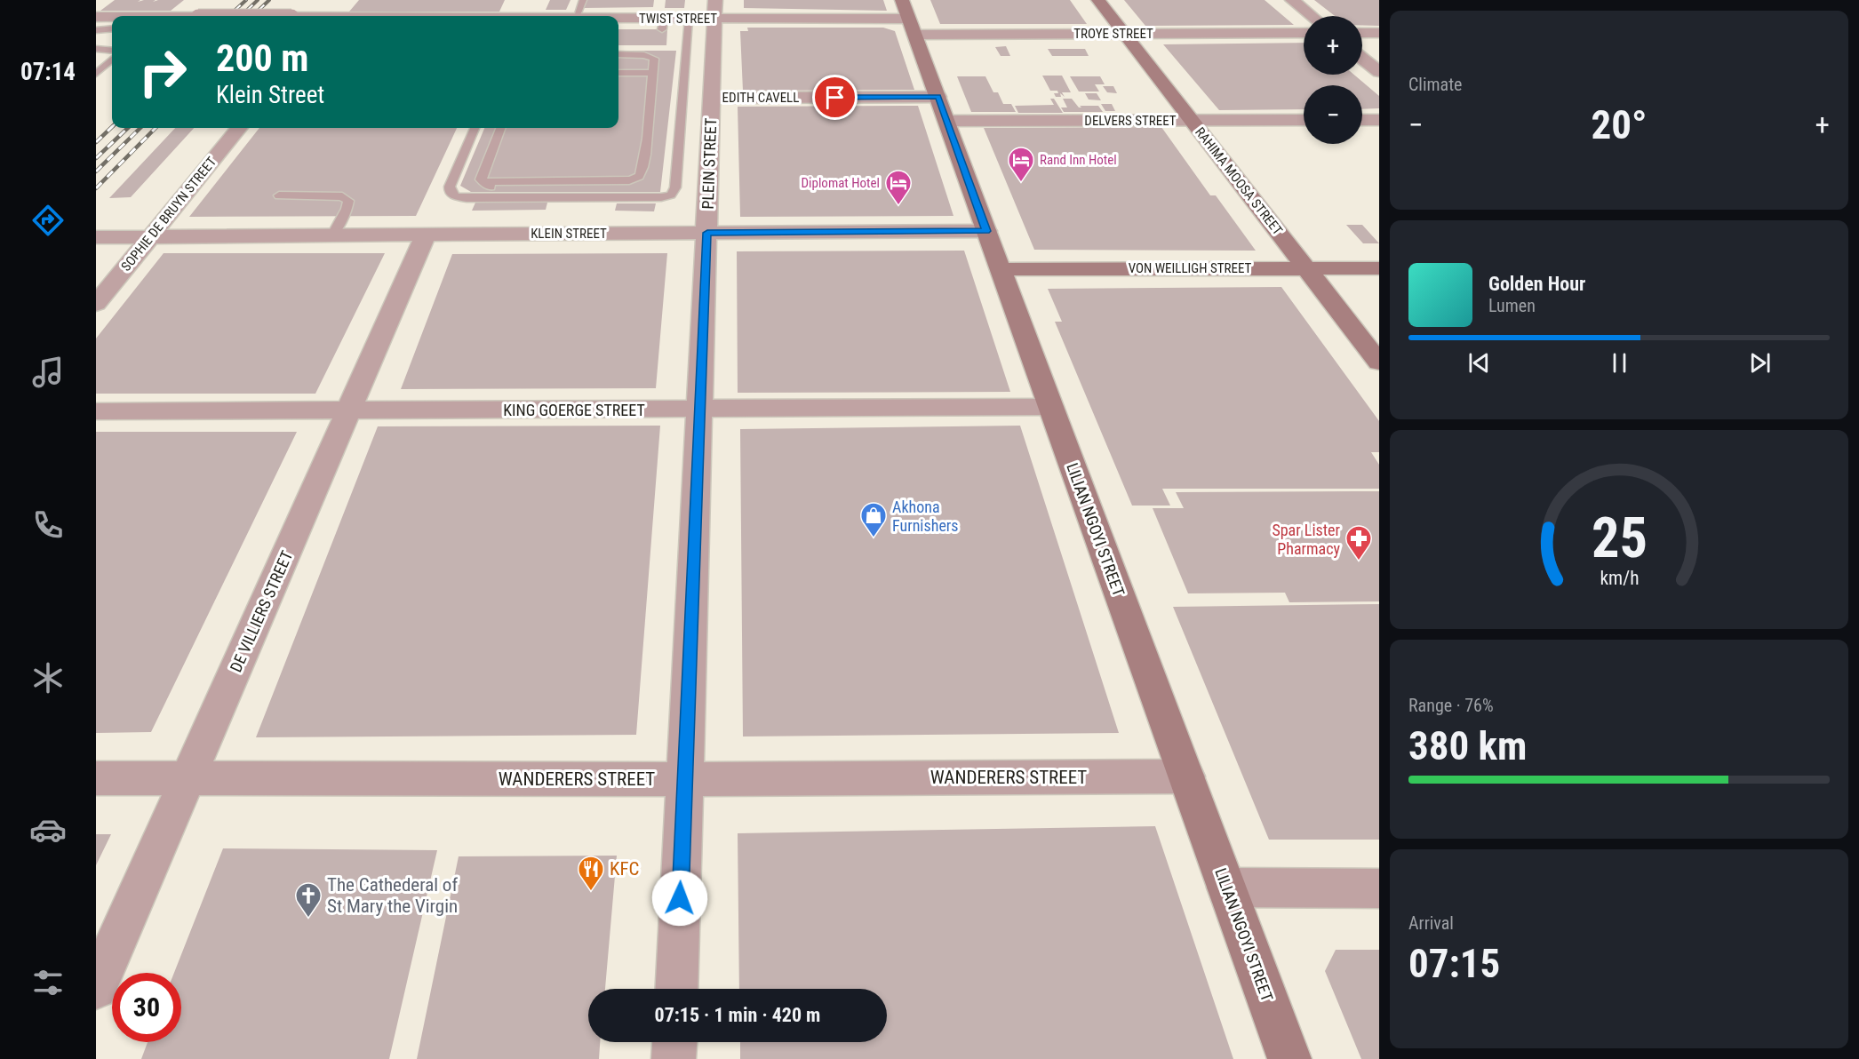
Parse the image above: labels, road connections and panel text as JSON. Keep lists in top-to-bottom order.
{
  "streets": {
    "street": [
      "TWIST STREET",
      "TROYE STREET",
      "EDITH CAVELL",
      "DELVERS STREET",
      "PLEIN STREET",
      "RAHIMA MOOSA STREET",
      "SOPHIE DE BRUYN STREET",
      "KLEIN STREET",
      "VON WEILLIGH STREET",
      "KING GOERGE STREET",
      "LILIAN NGOYI STREET",
      "DE VILLIERS STREET",
      "WANDERERS STREET"
    ]
  },
  "crossings": [
    ["TWIST STREET", "TROYE STREET"],
    ["TWIST STREET", "PLEIN STREET"],
    ["TWIST STREET", "LILIAN NGOYI STREET"],
    ["TROYE STREET", "RAHIMA MOOSA STREET"],
    ["TROYE STREET", "LILIAN NGOYI STREET"],
    ["EDITH CAVELL", "PLEIN STREET"],
    ["EDITH CAVELL", "LILIAN NGOYI STREET"],
    ["DELVERS STREET", "RAHIMA MOOSA STREET"],
    ["DELVERS STREET", "LILIAN NGOYI STREET"],
    ["PLEIN STREET", "KLEIN STREET"],
    ["PLEIN STREET", "KING GOERGE STREET"],
    ["PLEIN STREET", "WANDERERS STREET"],
    ["RAHIMA MOOSA STREET", "VON WEILLIGH STREET"],
    ["SOPHIE DE BRUYN STREET", "KLEIN STREET"],
    ["KLEIN STREET", "LILIAN NGOYI STREET"],
    ["KLEIN STREET", "DE VILLIERS STREET"],
    ["VON WEILLIGH STREET", "LILIAN NGOYI STREET"],
    ["KING GOERGE STREET", "LILIAN NGOYI STREET"],
    ["KING GOERGE STREET", "DE VILLIERS STREET"],
    ["LILIAN NGOYI STREET", "WANDERERS STREET"],
    ["DE VILLIERS STREET", "WANDERERS STREET"]
  ],
  "places": {
    "hotel": ["Rand Inn Hotel", "Diplomat Hotel"],
    "shop": ["Akhona Furnishers"],
    "pharmacy": ["Spar Lister Pharmacy"],
    "restaurant": ["KFC"],
    "church": ["The Cathederal of St Mary the Virgin"]
  },
  "page": {
    "tabs": "07:14",
    "tile": [
      "Climate",
      ["Range · 76%", "380 km"],
      ["Arrival", "07:15"]
    ],
    "map_buttons": ["+", "−"],
    "turn": ["200 m", "Klein Street"],
    "heat": ["−", "20°", "+"],
    "song": ["Golden Hour", "Lumen"],
    "limit": "30",
    "trip": "07:15 · 1 min · 420 m",
    "gauge": ["25", "km/h"]
  }
}
